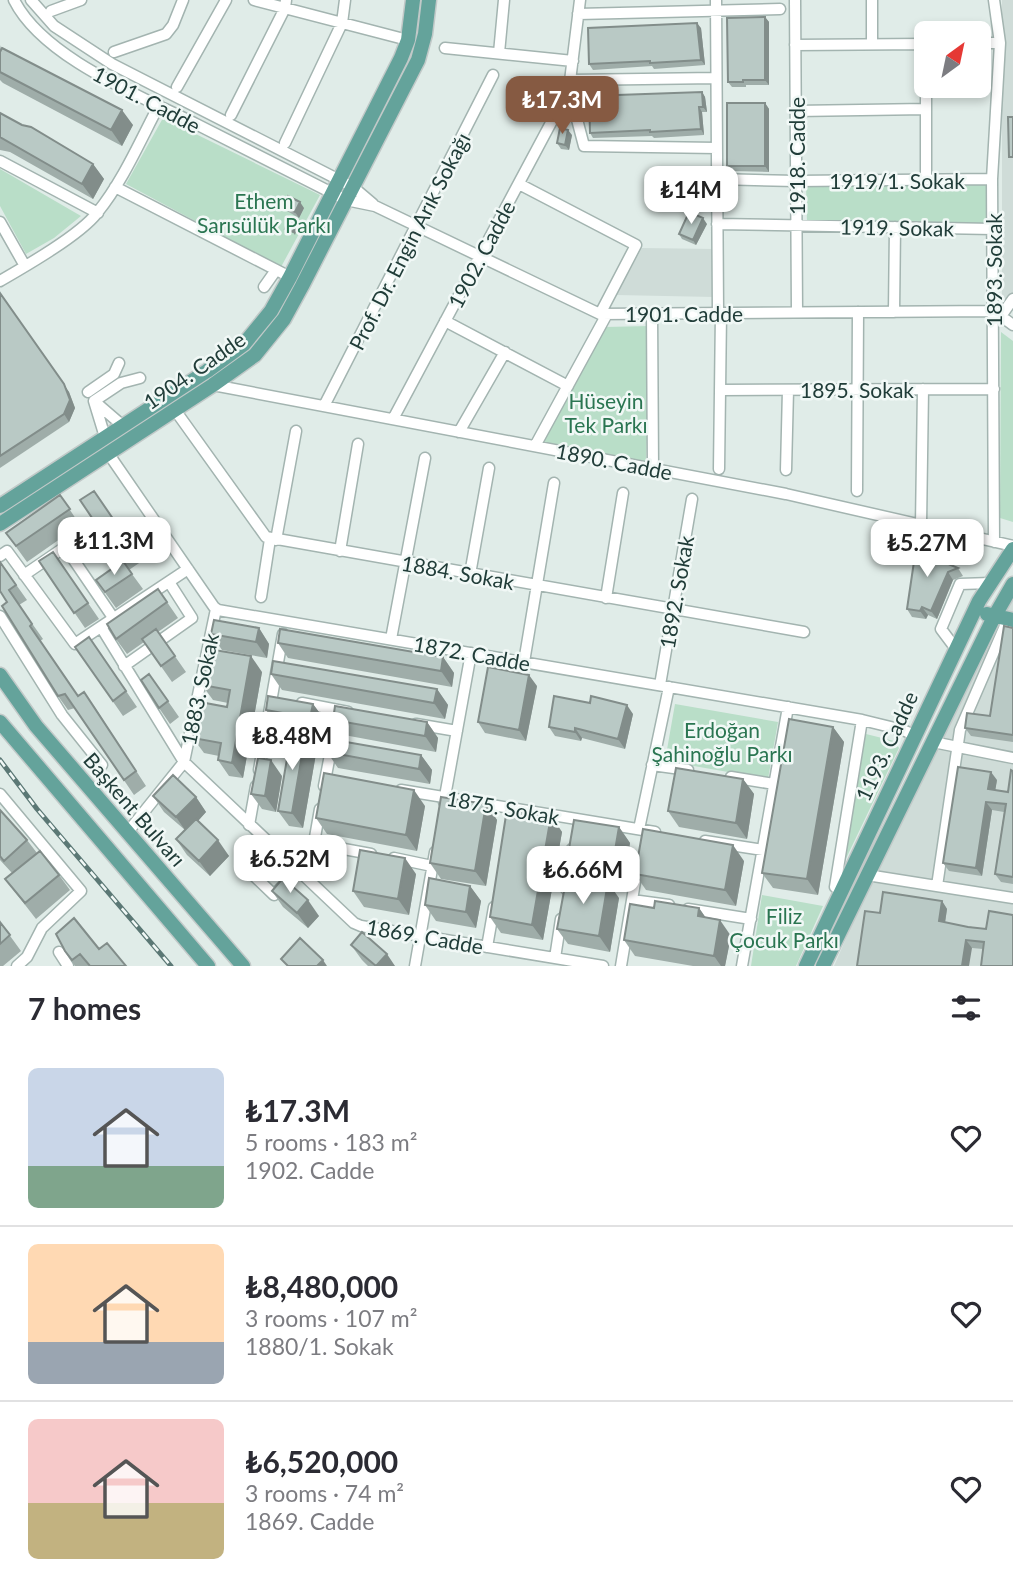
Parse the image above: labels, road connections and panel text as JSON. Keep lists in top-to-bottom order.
{
  "streets": {
    "main road": ["1904. Cadde", "1193. Cadde", "Başkent Bulvarı"],
    "street": [
      "1901. Cadde",
      "1918. Cadde",
      "1919/1. Sokak",
      "1919. Sokak",
      "Prof. Dr. Engin Arık Sokağı",
      "1902. Cadde",
      "1893. Sokak",
      "1895. Sokak",
      "1890. Cadde",
      "1884. Sokak",
      "1892. Sokak",
      "1872. Cadde",
      "1883. Sokak",
      "1875. Sokak",
      "1869. Cadde"
    ]
  },
  "crossings": [
    ["1901. Cadde", "1918. Cadde"],
    ["1901. Cadde", "Prof. Dr. Engin Arık Sokağı"],
    ["1901. Cadde", "1902. Cadde"],
    ["1901. Cadde", "1893. Sokak"],
    ["1901. Cadde", "1904. Cadde"],
    ["1918. Cadde", "1919/1. Sokak"],
    ["1918. Cadde", "1919. Sokak"],
    ["1919/1. Sokak", "1893. Sokak"],
    ["1919. Sokak", "1893. Sokak"],
    ["Prof. Dr. Engin Arık Sokağı", "1890. Cadde"],
    ["1902. Cadde", "1890. Cadde"],
    ["1893. Sokak", "1895. Sokak"],
    ["1893. Sokak", "1890. Cadde"],
    ["1904. Cadde", "1890. Cadde"],
    ["1890. Cadde", "1193. Cadde"],
    ["1884. Sokak", "1892. Sokak"],
    ["1892. Sokak", "1872. Cadde"],
    ["1892. Sokak", "1875. Sokak"],
    ["1872. Cadde", "1883. Sokak"],
    ["1872. Cadde", "1193. Cadde"],
    ["1883. Sokak", "Başkent Bulvarı"],
    ["1883. Sokak", "1869. Cadde"]
  ],
  "parks": [
    "Ethem Sarısülük Parkı",
    "Hüseyin Tek Parkı",
    "Erdoğan Şahinoğlu Parkı",
    "Filiz Çocuk Parkı"
  ],
  "north": "top right",
  "page": {
    "price": [
      "₺17.3M",
      "₺14M",
      "₺11.3M",
      "₺5.27M",
      "₺8.48M",
      "₺6.52M",
      "₺6.66M"
    ],
    "heading": "7 homes",
    "list": [
      {
        "name": "₺17.3M",
        "note": "5 rooms · 183 m² · 1902. Cadde"
      },
      {
        "name": "₺8,480,000",
        "note": "3 rooms · 107 m² · 1880/1. Sokak"
      },
      {
        "name": "₺6,520,000",
        "note": "3 rooms · 74 m² · 1869. Cadde"
      }
    ]
  }
}
